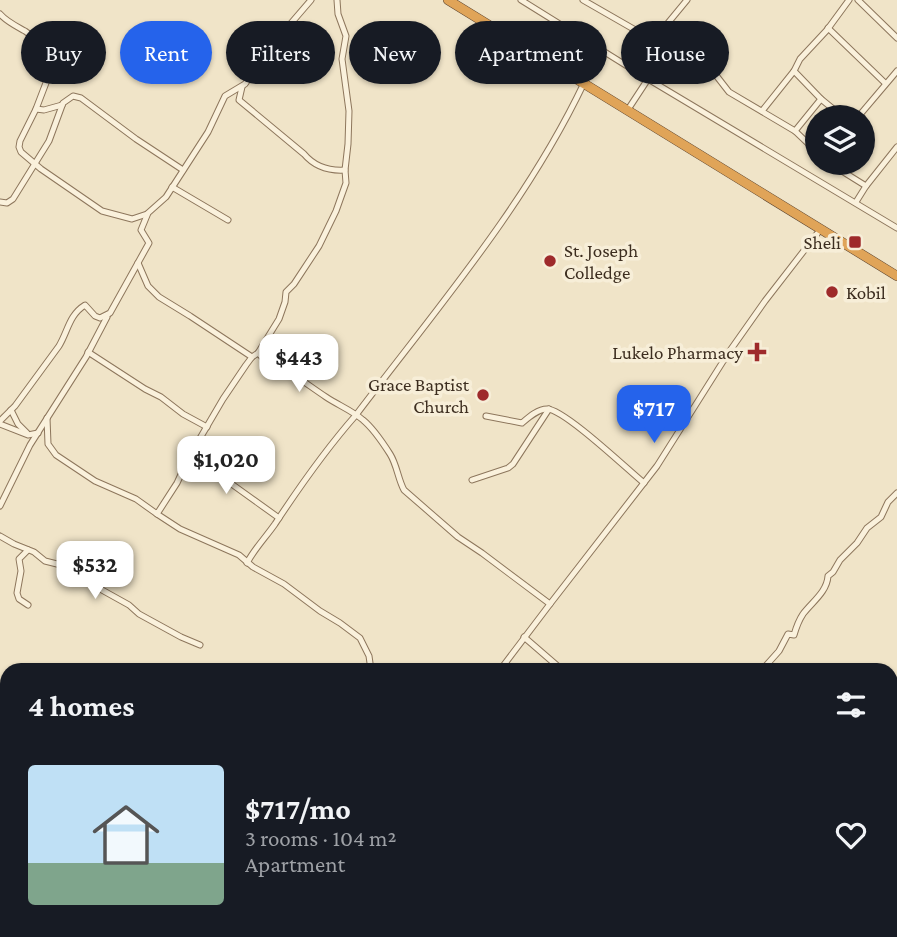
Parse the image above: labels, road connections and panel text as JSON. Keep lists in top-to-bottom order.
{
  "places": {
    "transit": ["Sheli"],
    "other": ["St. Joseph Colledge", "Kobil", "Grace Baptist Church"],
    "health": ["Lukelo Pharmacy"]
  },
  "page": {
    "chip": [
      "Buy",
      "Rent",
      "Filters",
      "New",
      "Apartment",
      "House"
    ],
    "price": [
      "$443",
      "$717",
      "$1,020",
      "$532"
    ],
    "heading": "4 homes",
    "list": [
      {
        "name": "$717/mo",
        "note": "3 rooms · 104 m² · Apartment"
      }
    ]
  }
}
